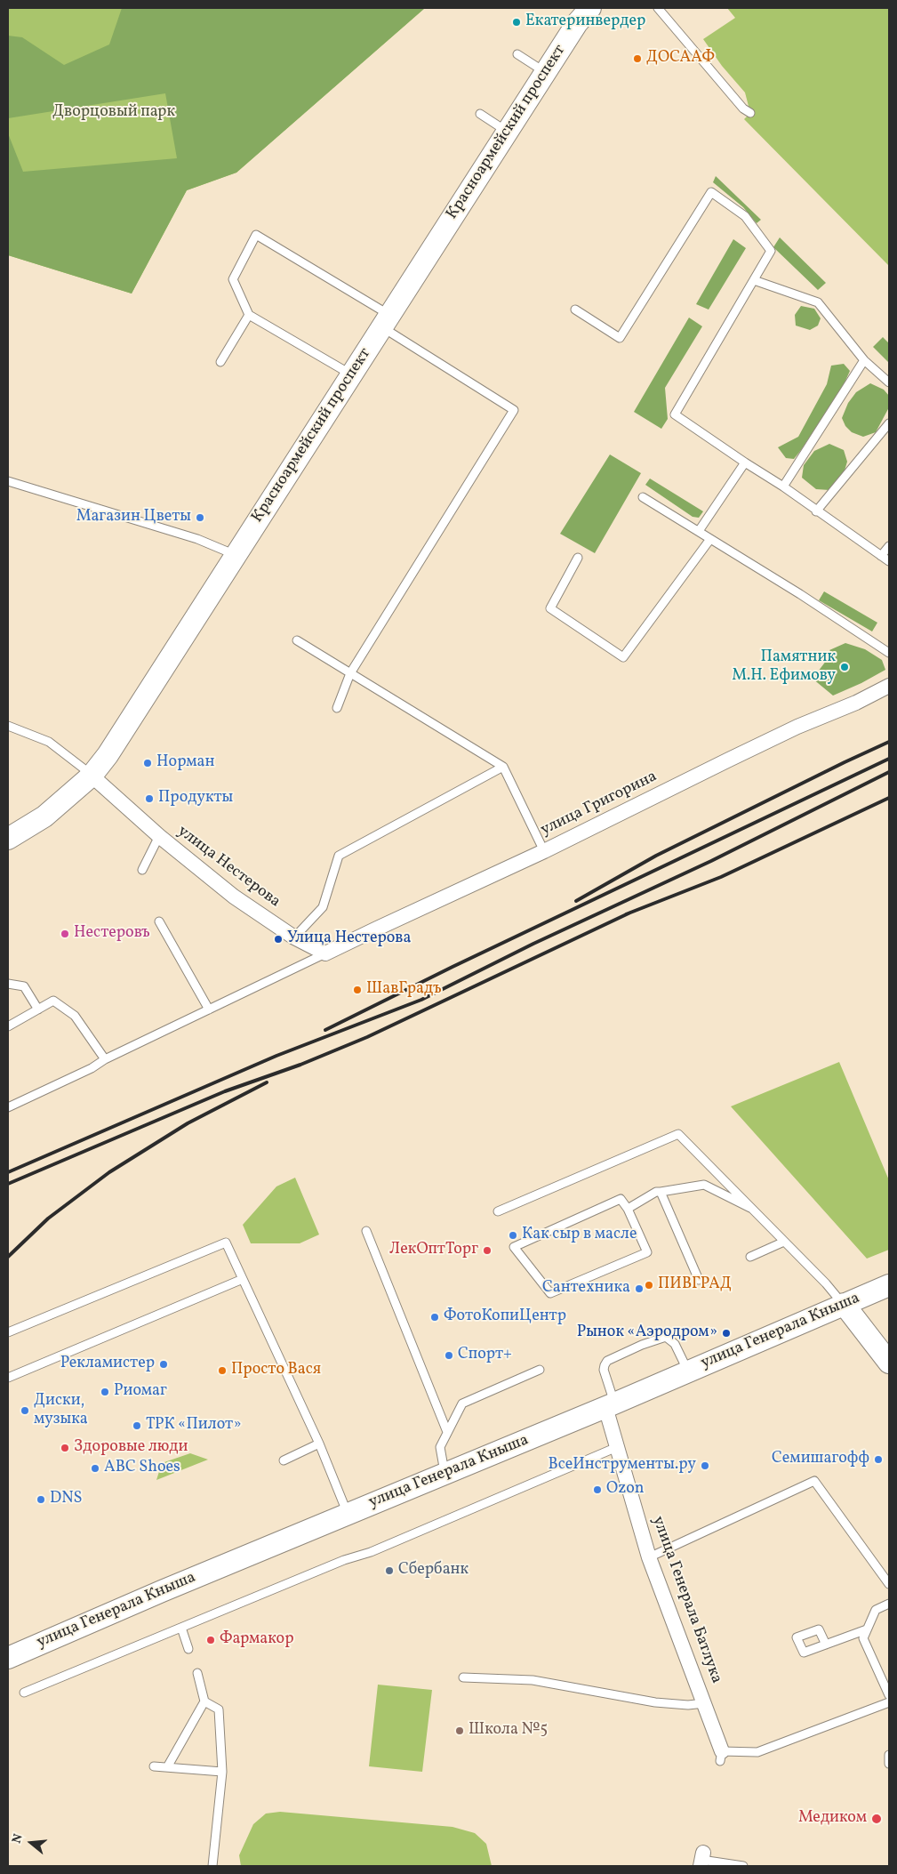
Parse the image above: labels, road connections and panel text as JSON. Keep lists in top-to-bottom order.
{
  "streets": {
    "street": [
      "Красноармейский проспект",
      "улица Григорина",
      "улица Нестерова",
      "улица Генерала Кныша",
      "улица Генерала Батлука"
    ]
  },
  "crossings": [
    ["Красноармейский проспект", "улица Нестерова"],
    ["улица Григорина", "улица Нестерова"],
    ["улица Генерала Кныша", "улица Генерала Батлука"]
  ],
  "parks": ["Дворцовый парк"],
  "places": [
    "Екатеринвердер",
    "ДОСААФ",
    "Магазин Цветы",
    "Памятник М.Н. Ефимову",
    "Норман",
    "Продукты",
    "Нестеровъ",
    "Улица Нестерова",
    "ШавГрадъ",
    "Как сыр в масле",
    "ЛекОптТорг",
    "ПИВГРАД",
    "Сантехника",
    "ФотоКопиЦентр",
    "Рынок «Аэродром»",
    "Спорт+",
    "Рекламистер",
    "Просто Вася",
    "Риомаг",
    "Диски, музыка",
    "ТРК «Пилот»",
    "Здоровые люди",
    "Семишагофф",
    "ВсеИнструменты.ру",
    "ABC Shoes",
    "Ozon",
    "DNS",
    "Сбербанк",
    "Фармакор",
    "Школа №5",
    "Медиком"
  ],
  "north": "left"
}
